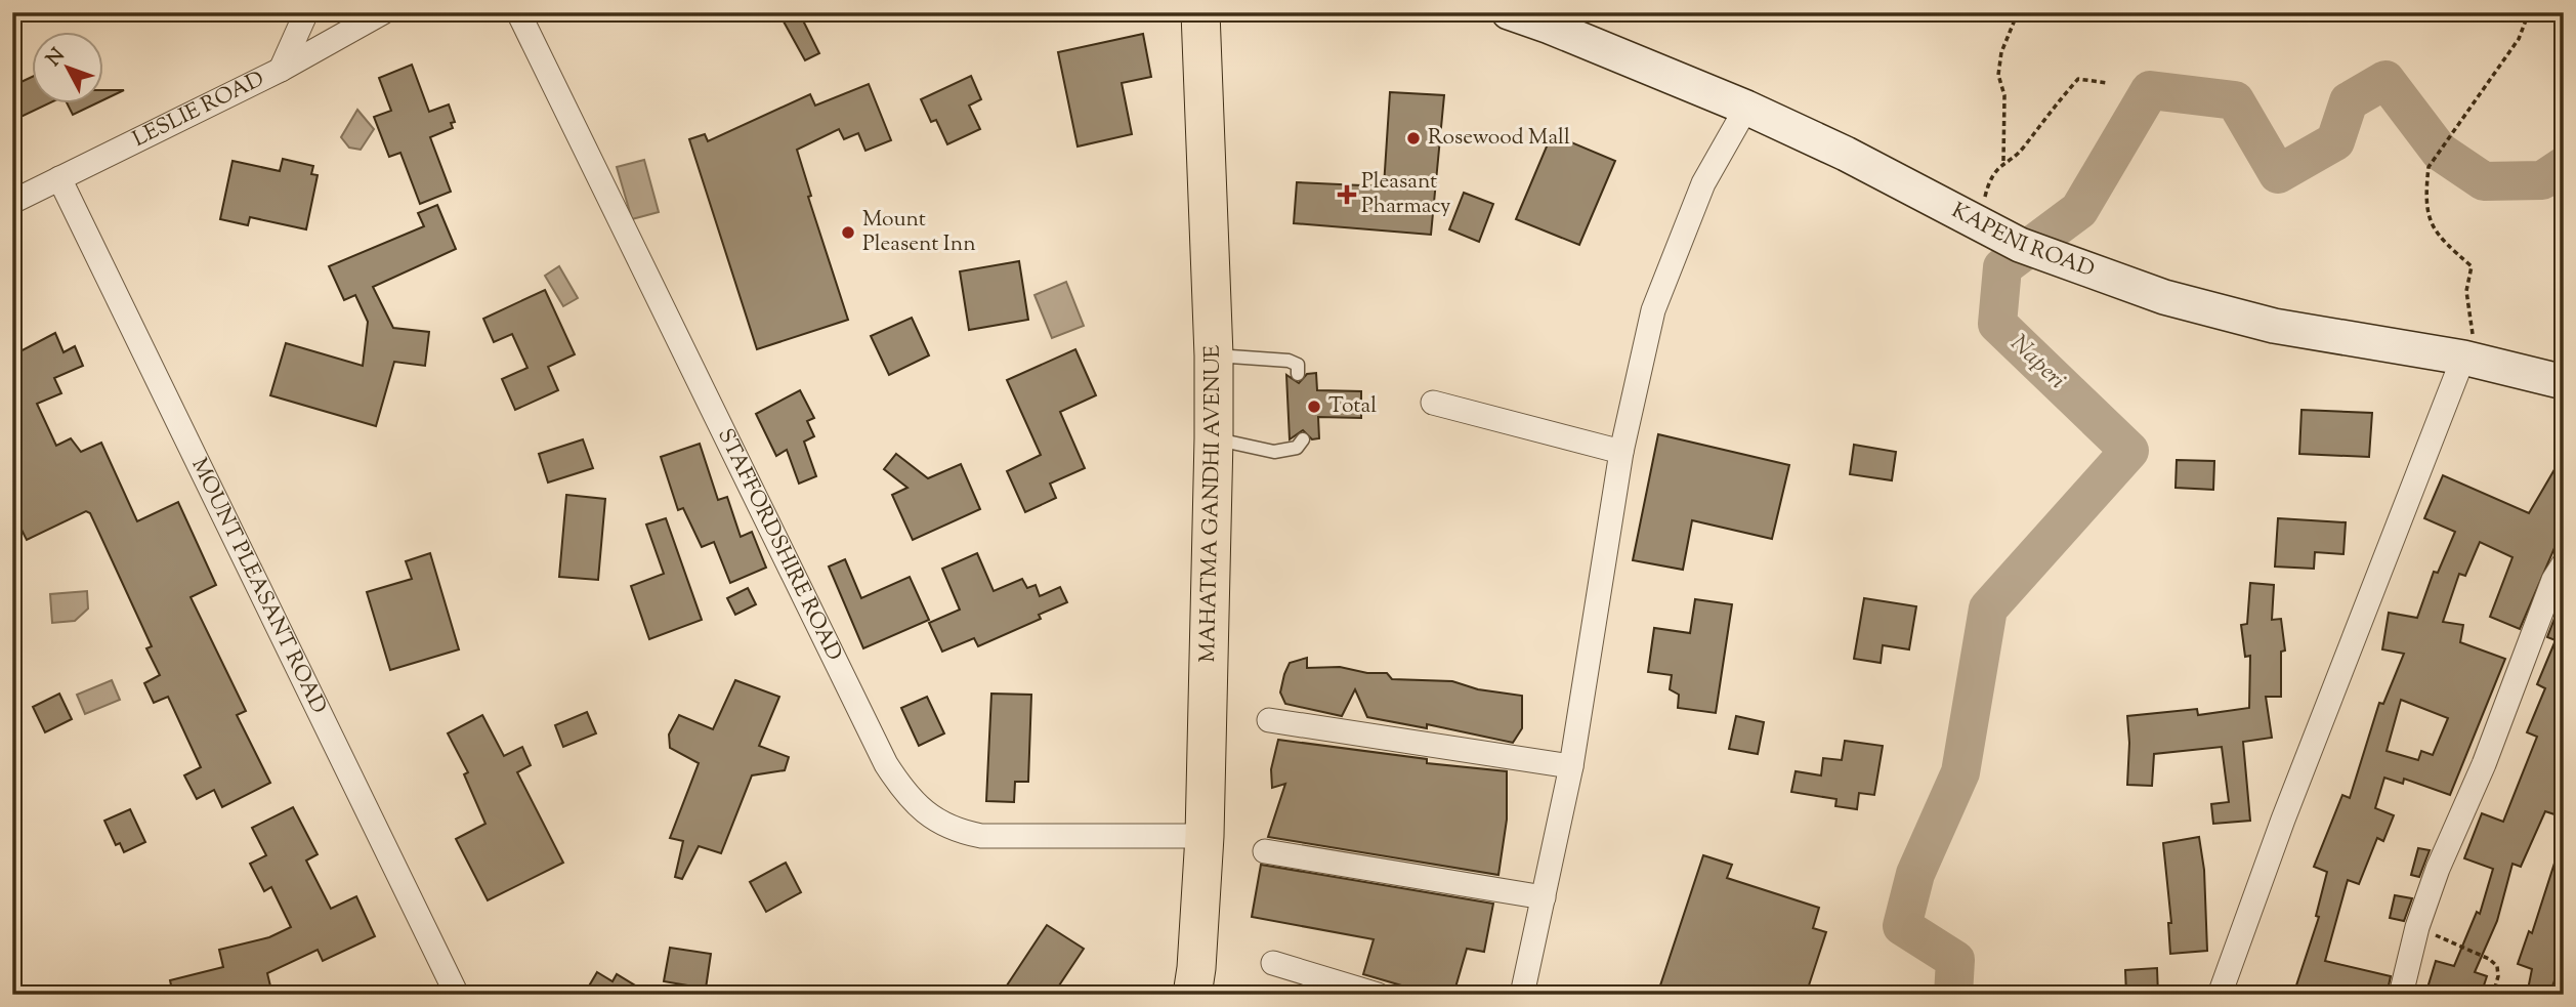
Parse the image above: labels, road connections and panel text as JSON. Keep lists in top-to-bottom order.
{
  "streets": {
    "main road": ["KAPENI ROAD", "MAHATMA GANDHI AVENUE"],
    "street": ["LESLIE ROAD", "STAFFORDSHIRE ROAD", "MOUNT PLEASANT ROAD"]
  },
  "crossings": [
    ["LESLIE ROAD", "MOUNT PLEASANT ROAD"],
    ["MAHATMA GANDHI AVENUE", "STAFFORDSHIRE ROAD"]
  ],
  "water": ["Naperi"],
  "places": {
    "other": ["Rosewood Mall", "Mount Pleasent Inn", "Total"],
    "health": ["Pleasant Pharmacy"]
  },
  "north": "top left"
}
